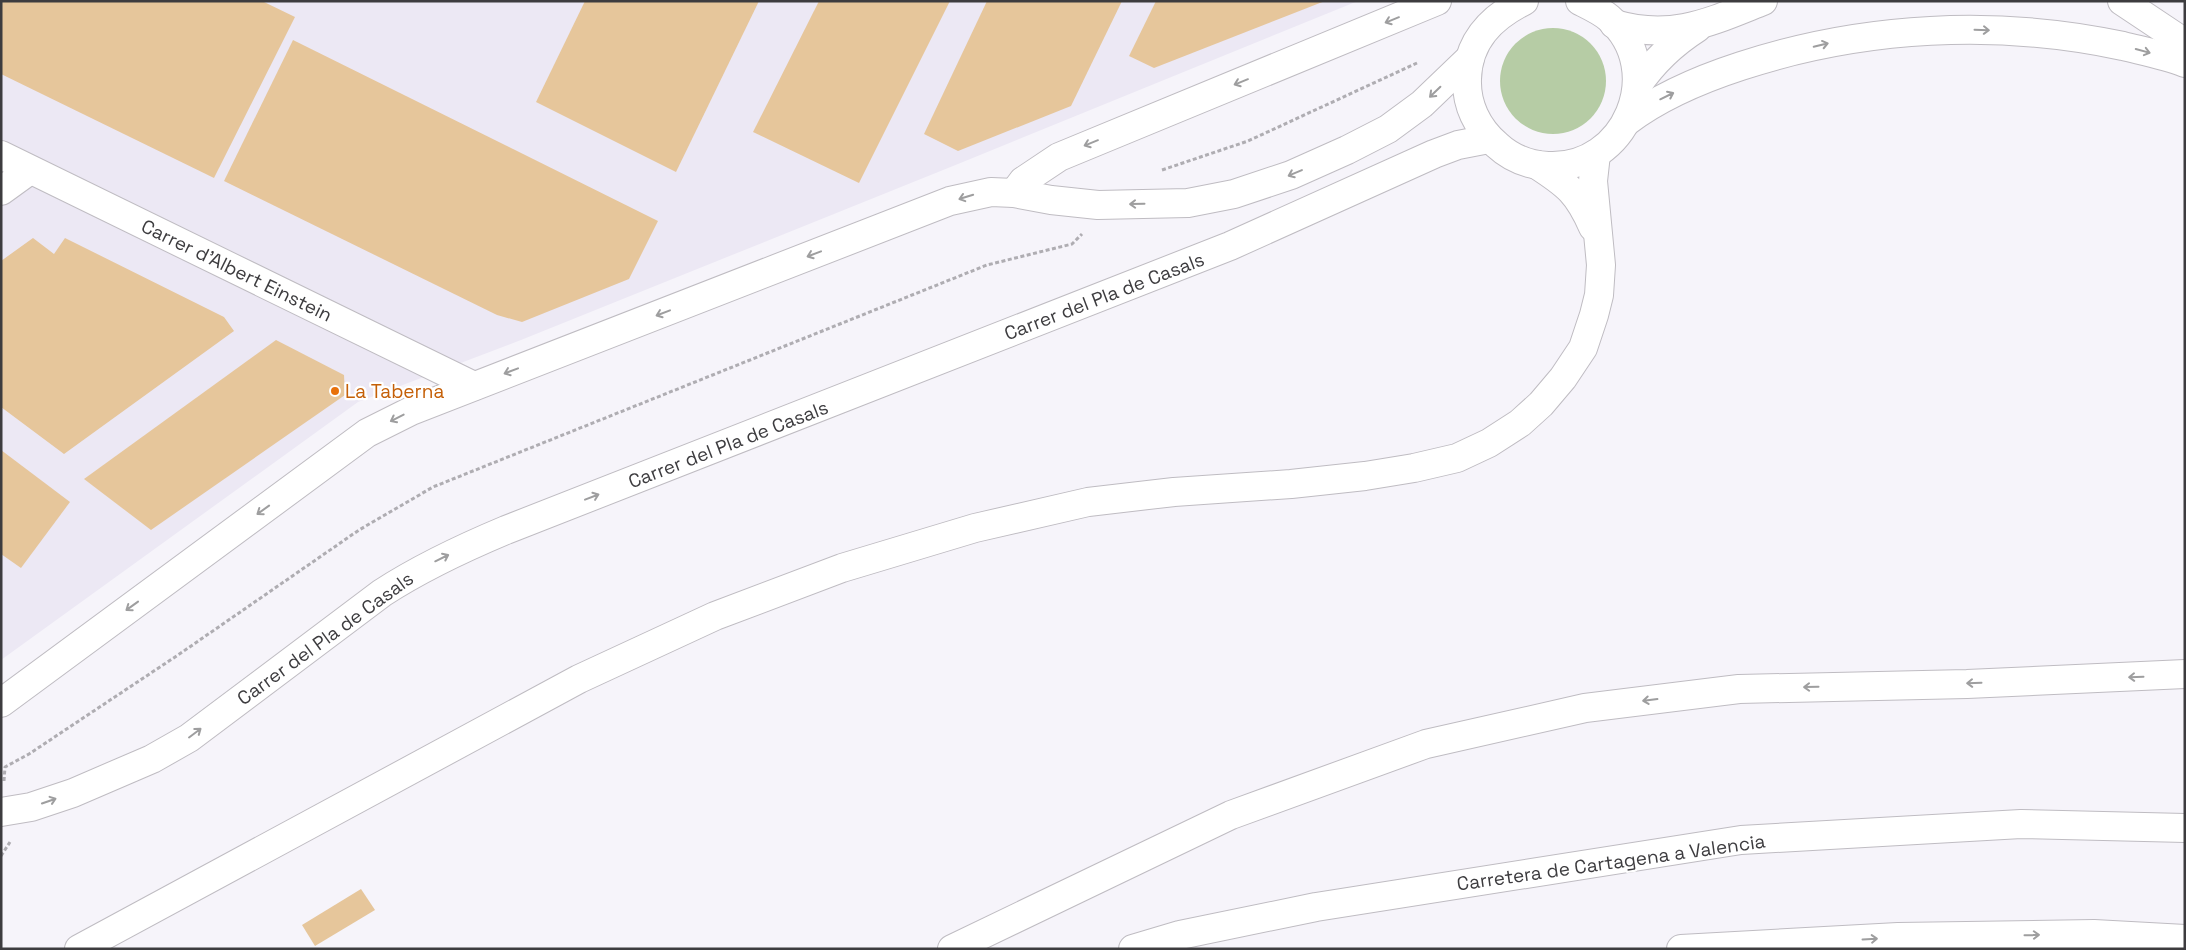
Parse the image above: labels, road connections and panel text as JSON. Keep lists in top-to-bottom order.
{
  "streets": {
    "main road": ["Carrer d'Albert Einstein", "Carrer del Pla de Casals", "Carretera de Cartagena a Valencia"]
  },
  "places": ["La Taberna"]
}
